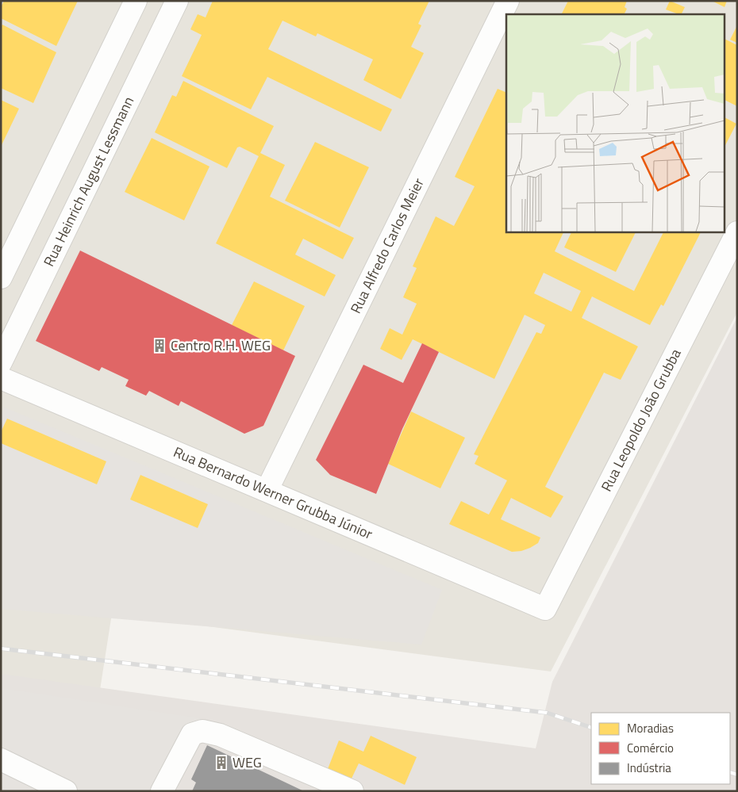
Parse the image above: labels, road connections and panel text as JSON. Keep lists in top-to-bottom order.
{
  "streets": {
    "street": [
      "Rua Heinrich August Lessmann",
      "Rua Alfredo Carlos Meier",
      "Rua Leopoldo João Grubba",
      "Rua Bernardo Werner Grubba Júnior"
    ]
  },
  "crossings": [
    ["Rua Alfredo Carlos Meier", "Rua Bernardo Werner Grubba Júnior"],
    ["Rua Leopoldo João Grubba", "Rua Bernardo Werner Grubba Júnior"]
  ],
  "places": {
    "building": ["Centro R.H. WEG", "WEG"]
  },
  "legend": ["Moradias", "Comércio", "Indústria"]
}
